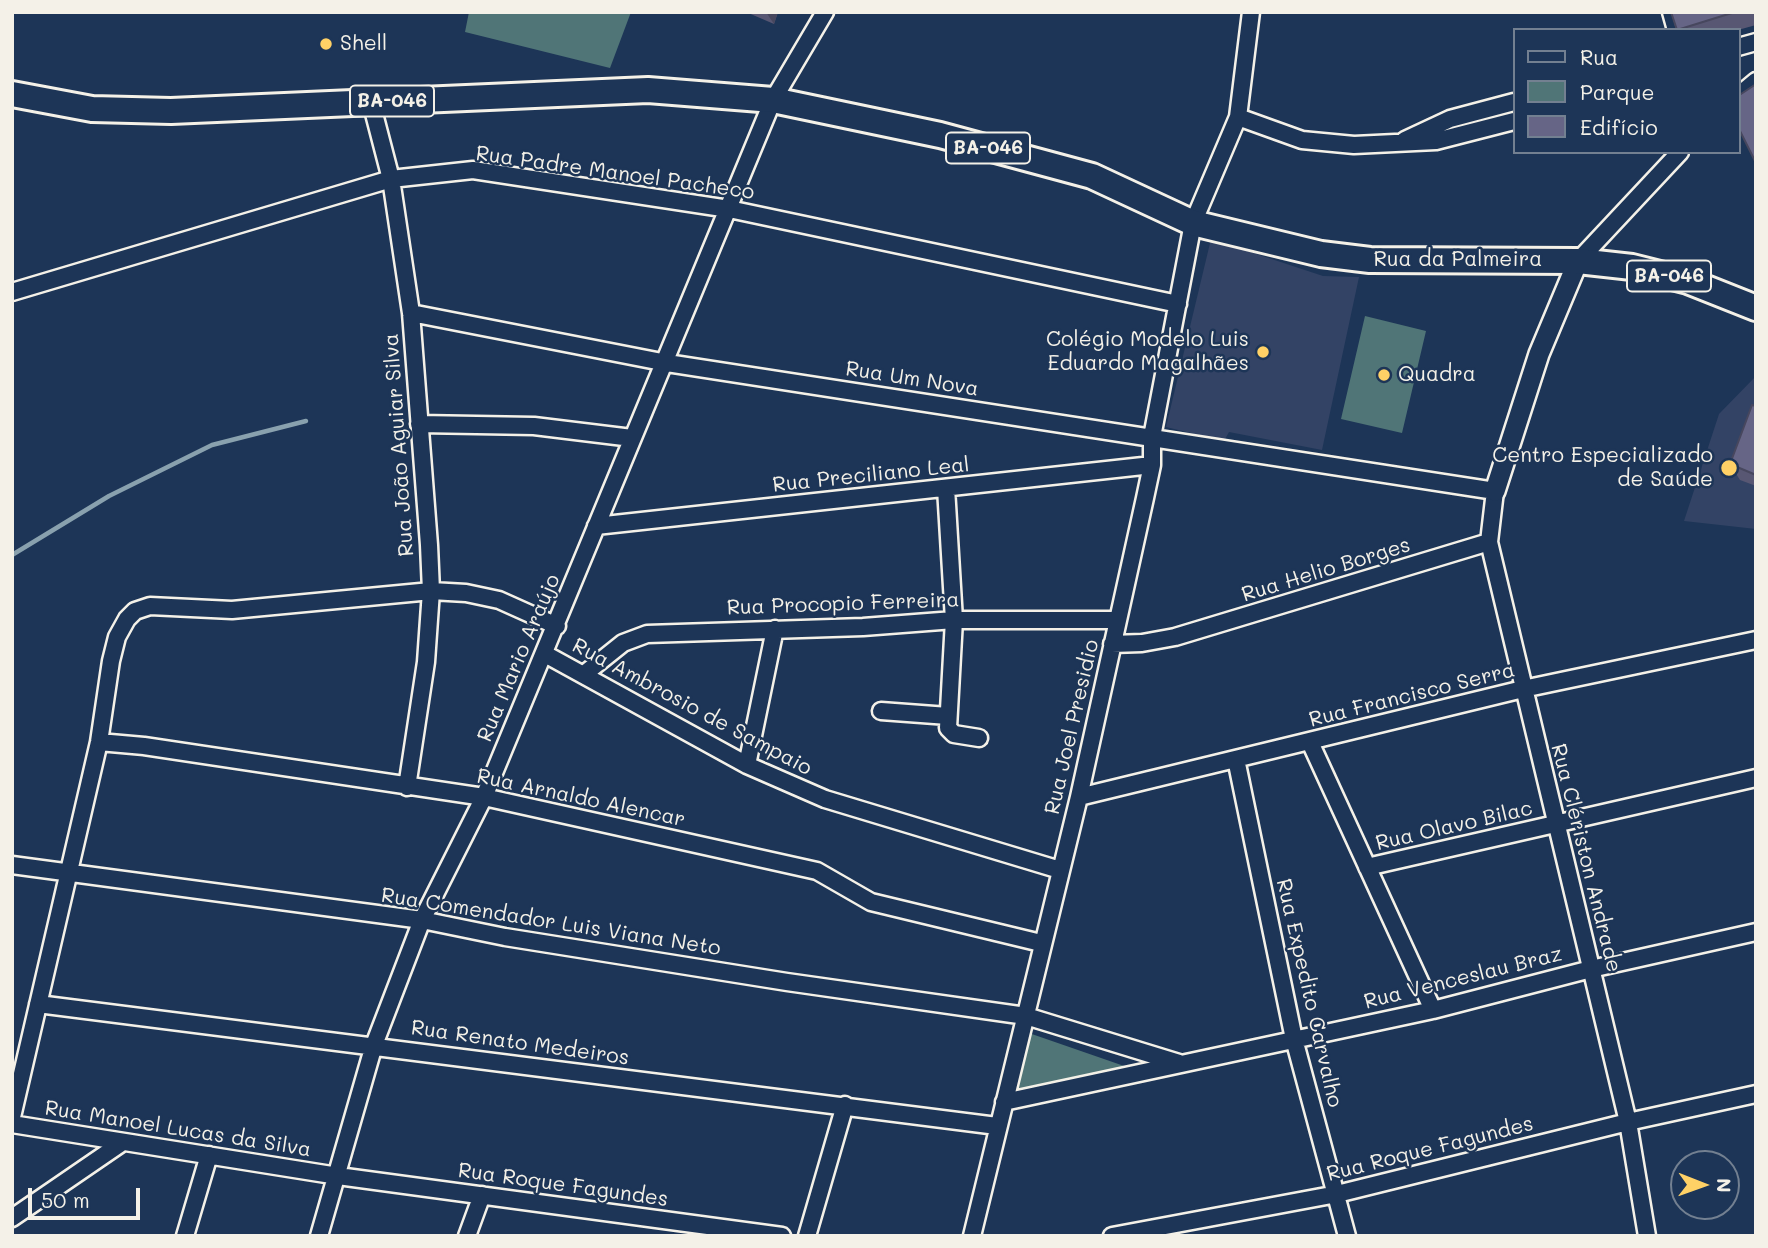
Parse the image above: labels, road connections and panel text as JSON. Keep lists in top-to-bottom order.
{
  "streets": {
    "main road": ["BA-046", "Rua da Palmeira"],
    "street": [
      "Rua Padre Manoel Pacheco",
      "Rua Um Nova",
      "Rua João Aguiar Silva",
      "Rua Preciliano Leal",
      "Rua Helio Borges",
      "Rua Procopio Ferreira",
      "Rua Mario Araújo",
      "Rua Francisco Serra",
      "Rua Ambrosio de Sampaio",
      "Rua Joel Presidio",
      "Rua Arnaldo Alencar",
      "Rua Olavo Bilac",
      "Rua Clériston Andrade",
      "Rua Comendador Luis Viana Neto",
      "Rua Venceslau Braz",
      "Rua Expedito Carvalho",
      "Rua Renato Medeiros",
      "Rua Manoel Lucas da Silva",
      "Rua Roque Fagundes"
    ]
  },
  "crossings": [
    ["BA-046", "Rua da Palmeira"],
    ["BA-046", "Rua João Aguiar Silva"],
    ["BA-046", "Rua Mario Araújo"],
    ["BA-046", "Rua Joel Presidio"],
    ["Rua Padre Manoel Pacheco", "Rua João Aguiar Silva"],
    ["Rua Padre Manoel Pacheco", "Rua Mario Araújo"],
    ["Rua Padre Manoel Pacheco", "Rua Joel Presidio"],
    ["Rua da Palmeira", "Rua Joel Presidio"],
    ["Rua Um Nova", "Rua João Aguiar Silva"],
    ["Rua Um Nova", "Rua Mario Araújo"],
    ["Rua Um Nova", "Rua Joel Presidio"],
    ["Rua Um Nova", "Rua Clériston Andrade"],
    ["Rua João Aguiar Silva", "Rua Arnaldo Alencar"],
    ["Rua Preciliano Leal", "Rua Mario Araújo"],
    ["Rua Preciliano Leal", "Rua Joel Presidio"],
    ["Rua Helio Borges", "Rua Joel Presidio"],
    ["Rua Helio Borges", "Rua Clériston Andrade"],
    ["Rua Procopio Ferreira", "Rua Ambrosio de Sampaio"],
    ["Rua Procopio Ferreira", "Rua Joel Presidio"],
    ["Rua Mario Araújo", "Rua Ambrosio de Sampaio"],
    ["Rua Mario Araújo", "Rua Arnaldo Alencar"],
    ["Rua Mario Araújo", "Rua Comendador Luis Viana Neto"],
    ["Rua Mario Araújo", "Rua Renato Medeiros"],
    ["Rua Mario Araújo", "Rua Manoel Lucas da Silva"],
    ["Rua Mario Araújo", "Rua Roque Fagundes"],
    ["Rua Francisco Serra", "Rua Joel Presidio"],
    ["Rua Francisco Serra", "Rua Clériston Andrade"],
    ["Rua Francisco Serra", "Rua Expedito Carvalho"],
    ["Rua Ambrosio de Sampaio", "Rua Joel Presidio"],
    ["Rua Joel Presidio", "Rua Arnaldo Alencar"],
    ["Rua Joel Presidio", "Rua Comendador Luis Viana Neto"],
    ["Rua Joel Presidio", "Rua Venceslau Braz"],
    ["Rua Joel Presidio", "Rua Renato Medeiros"],
    ["Rua Olavo Bilac", "Rua Clériston Andrade"],
    ["Rua Clériston Andrade", "Rua Venceslau Braz"],
    ["Rua Clériston Andrade", "Rua Roque Fagundes"],
    ["Rua Comendador Luis Viana Neto", "Rua Venceslau Braz"],
    ["Rua Venceslau Braz", "Rua Expedito Carvalho"],
    ["Rua Expedito Carvalho", "Rua Roque Fagundes"],
    ["Rua Manoel Lucas da Silva", "Rua Roque Fagundes"]
  ],
  "places": [
    "Shell",
    "Colégio Modelo Luis Eduardo Magalhães",
    "Quadra",
    "Centro Especializado de Saúde"
  ],
  "legend": ["Rua", "Parque", "Edifício"],
  "scale_bar": "50 m",
  "north": "right"
}
